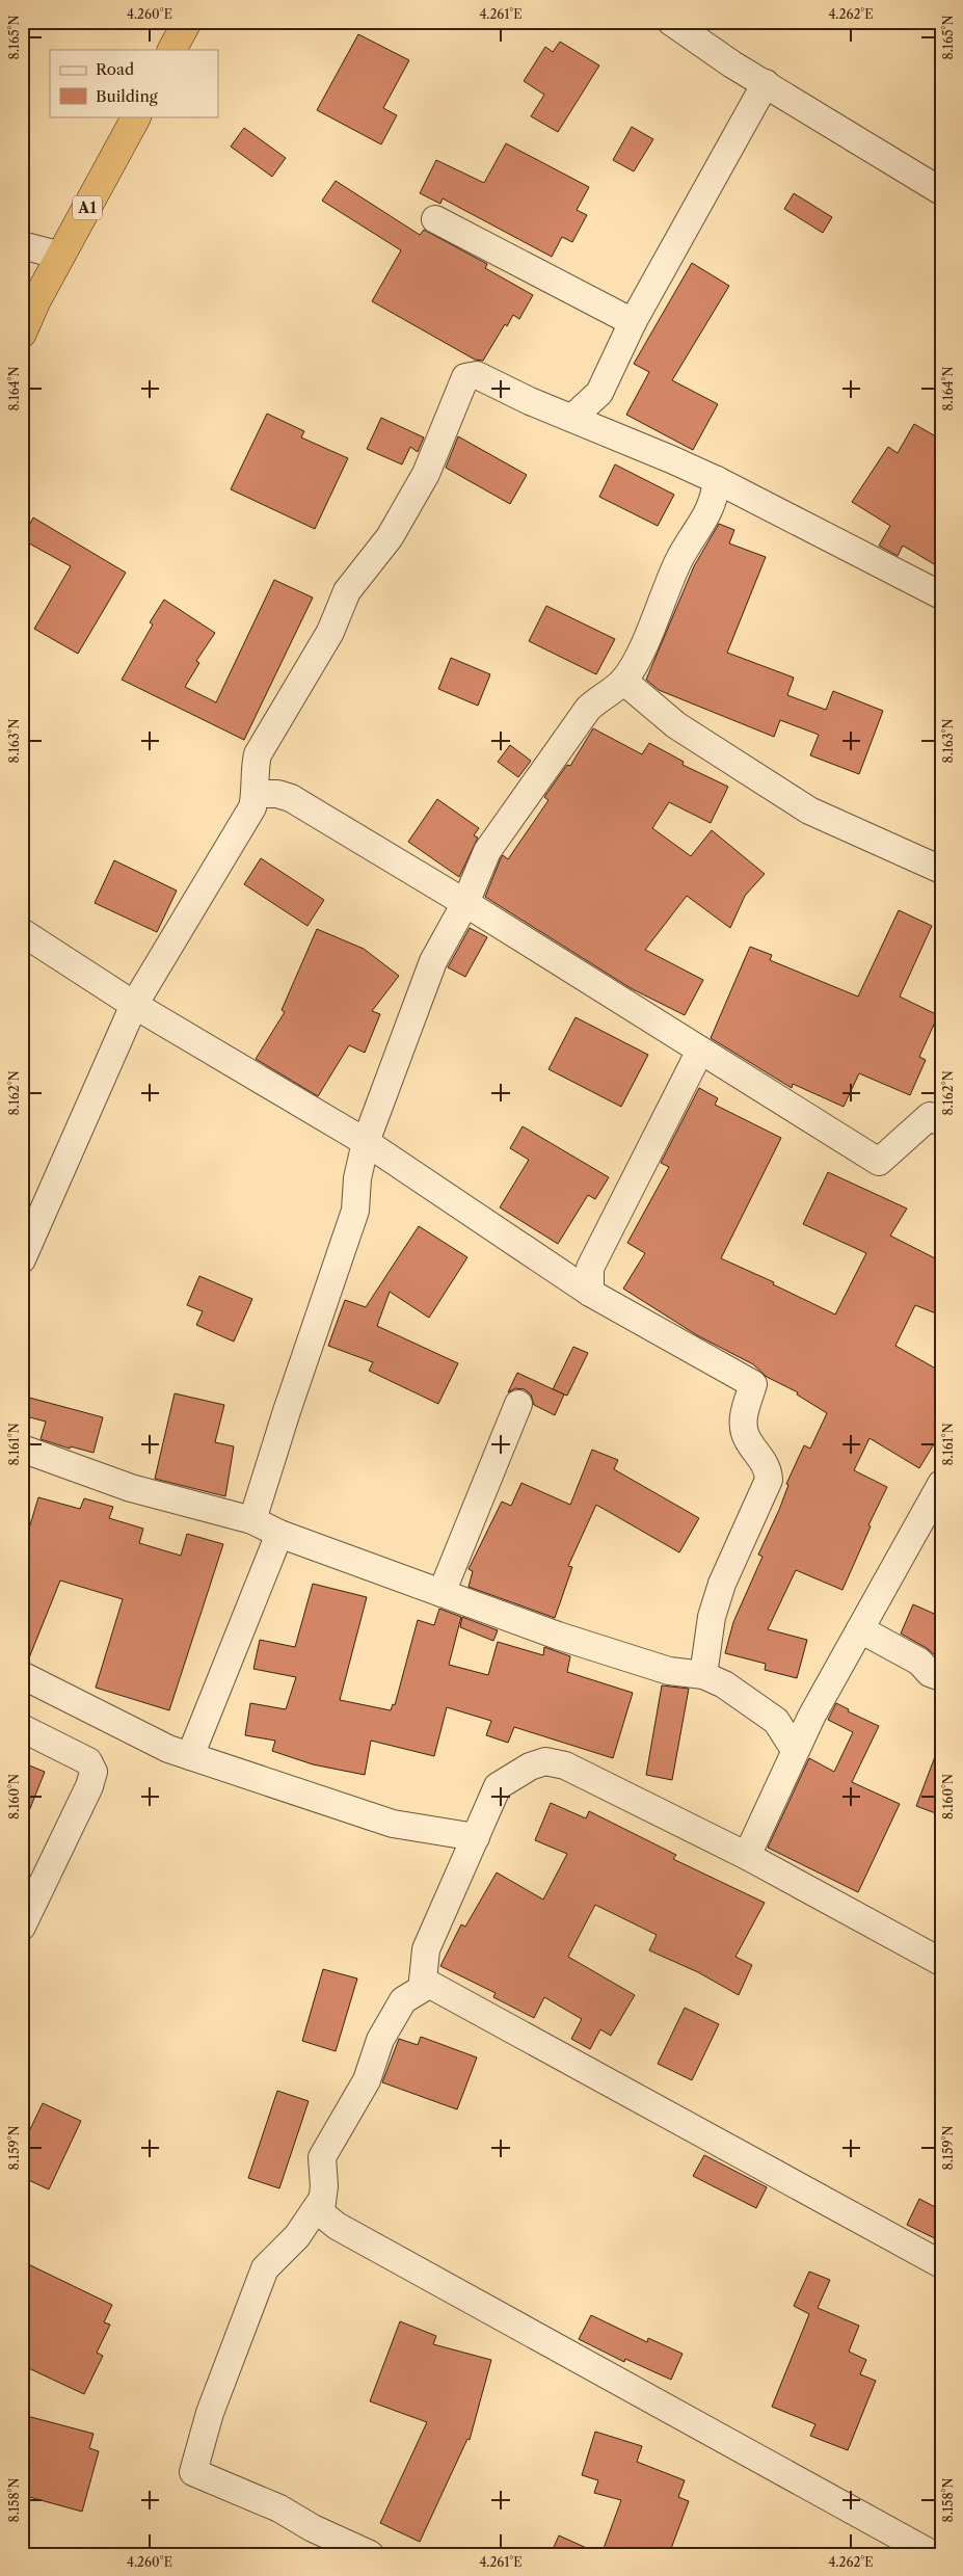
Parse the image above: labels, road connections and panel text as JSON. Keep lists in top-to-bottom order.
{
  "streets": {
    "highway": ["A1"]
  },
  "legend": ["Road", "Building"],
  "coordinates": [
    "4.260°E",
    "4.261°E",
    "4.262°E",
    "8.165°N",
    "8.164°N",
    "8.163°N",
    "8.162°N",
    "8.161°N",
    "8.160°N",
    "8.159°N",
    "8.158°N"
  ]
}
